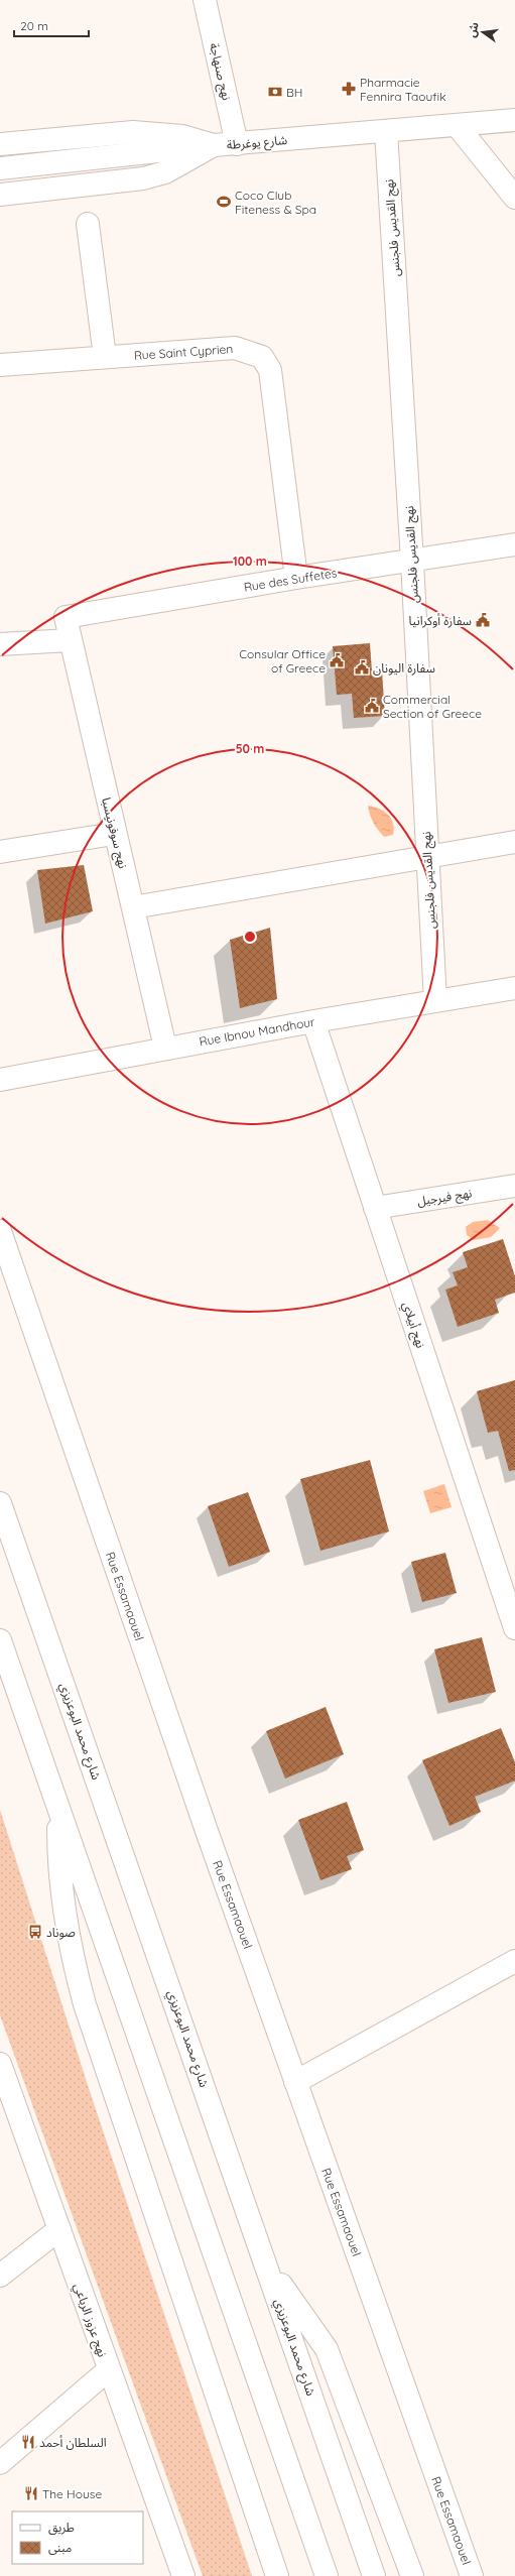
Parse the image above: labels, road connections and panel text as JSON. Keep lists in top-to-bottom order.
{
  "streets": {
    "main road": [
      "نهج صنهاجة",
      "شارع يوغرطة",
      "نهج القديس فلجنس",
      "Rue Saint Cyprien",
      "Rue des Suffetes",
      "نهج سوفونيسبا",
      "Rue Ibnou Mandhour",
      "نهج فيرجيل",
      "نهج أبيلاي",
      "Rue Essamaouel",
      "شارع محمد البوعزيزي",
      "نهج عزوز الرباعي"
    ]
  },
  "crossings": [
    ["نهج صنهاجة", "شارع يوغرطة"],
    ["شارع يوغرطة", "نهج القديس فلجنس"],
    ["نهج القديس فلجنس", "Rue des Suffetes"],
    ["نهج القديس فلجنس", "Rue Ibnou Mandhour"],
    ["Rue Saint Cyprien", "Rue des Suffetes"],
    ["Rue des Suffetes", "نهج سوفونيسبا"],
    ["نهج سوفونيسبا", "Rue Ibnou Mandhour"],
    ["Rue Ibnou Mandhour", "نهج أبيلاي"],
    ["نهج فيرجيل", "نهج أبيلاي"]
  ],
  "places": {
    "pharmacy": ["Pharmacie Fennira Taoufik"],
    "bank": ["BH"],
    "sports": ["Coco Club Fiteness & Spa"],
    "public building": [
      "سفارة أوكرانيا",
      "Consular Office of Greece",
      "سفارة اليونان",
      "Commercial Section of Greece"
    ],
    "bus stop": ["صوناد"],
    "restaurant": ["السلطان أحمد", "The House"]
  },
  "legend": ["طريق", "مبنى"],
  "scale_bar": "20 m",
  "north": "left",
  "rings": ["100 m", "50 m"]
}
